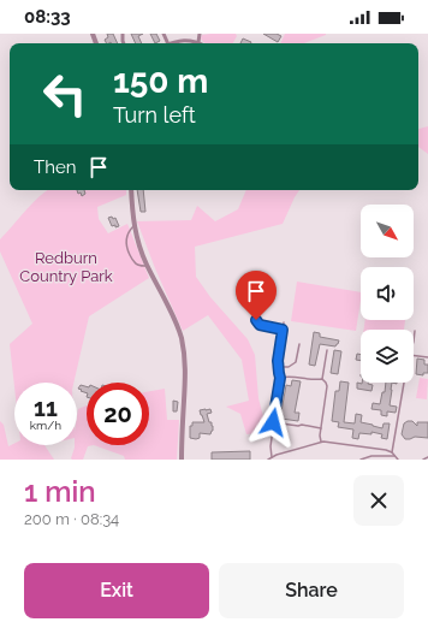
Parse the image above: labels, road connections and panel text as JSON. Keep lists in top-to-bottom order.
{
  "parks": ["Redburn Country Park"],
  "north": "bottom right",
  "page": {
    "status": "08:33",
    "turn": ["150 m", "Turn left"],
    "then": "Then",
    "speed": "11 km/h",
    "limit": "20",
    "heading": ["1 min", "200 m · 08:34"],
    "buttons": ["Exit", "Share"]
  }
}
